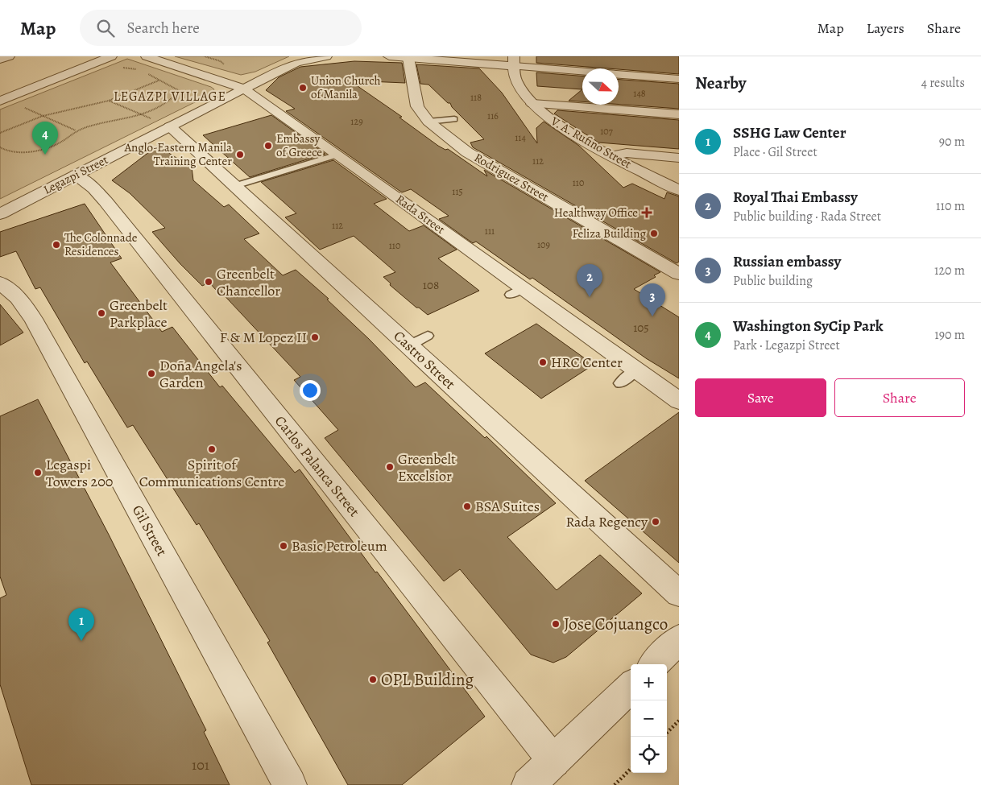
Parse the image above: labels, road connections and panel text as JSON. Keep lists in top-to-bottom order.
{
  "streets": {
    "street": [
      "V. A. Rufino Street",
      "Legazpi Street",
      "Rodriguez Street",
      "Rada Street",
      "Castro Street",
      "Carlos Palanca Street",
      "Gil Street"
    ]
  },
  "crossings": [
    ["Legazpi Street", "Rada Street"],
    ["Legazpi Street", "Castro Street"],
    ["Legazpi Street", "Carlos Palanca Street"]
  ],
  "districts": ["LEGAZPI VILLAGE"],
  "places": {
    "other": [
      "Union Church of Manila",
      "Embassy of Greece",
      "Anglo-Eastern Manila Training Center",
      "Feliza Building",
      "The Colonnade Residences",
      "Greenbelt Chancellor",
      "Greenbelt Parkplace",
      "F & M Lopez II",
      "HRC Center",
      "Doña Angela's Garden",
      "Spirit of Communications Centre",
      "Greenbelt Excelsior",
      "Legaspi Towers 200",
      "BSA Suites",
      "Rada Regency",
      "Basic Petroleum",
      "Jose Cojuangco",
      "OPL Building"
    ],
    "health": ["Healthway Office"]
  },
  "house_numbers": [
    "148",
    "118",
    "116",
    "129",
    "107",
    "114",
    "112",
    "110",
    "115",
    "112",
    "111",
    "109",
    "110",
    "108",
    "105",
    "101"
  ],
  "north": "right",
  "page": {
    "header": "Map",
    "search": "Search here",
    "nav": ["Map", "Layers", "Share"],
    "heading": ["Nearby", "4 results"],
    "list": [
      {
        "mark": "1",
        "name": "SSHG Law Center",
        "note": "Place · Gil Street",
        "value": "90 m"
      },
      {
        "mark": "2",
        "name": "Royal Thai Embassy",
        "note": "Public building · Rada Street",
        "value": "110 m"
      },
      {
        "mark": "3",
        "name": "Russian embassy",
        "note": "Public building",
        "value": "120 m"
      },
      {
        "mark": "4",
        "name": "Washington SyCip Park",
        "note": "Park · Legazpi Street",
        "value": "190 m"
      }
    ],
    "pins": [
      "4",
      "2",
      "3",
      "1"
    ],
    "buttons": ["Save", "Share"],
    "map_buttons": ["+", "−"]
  }
}
